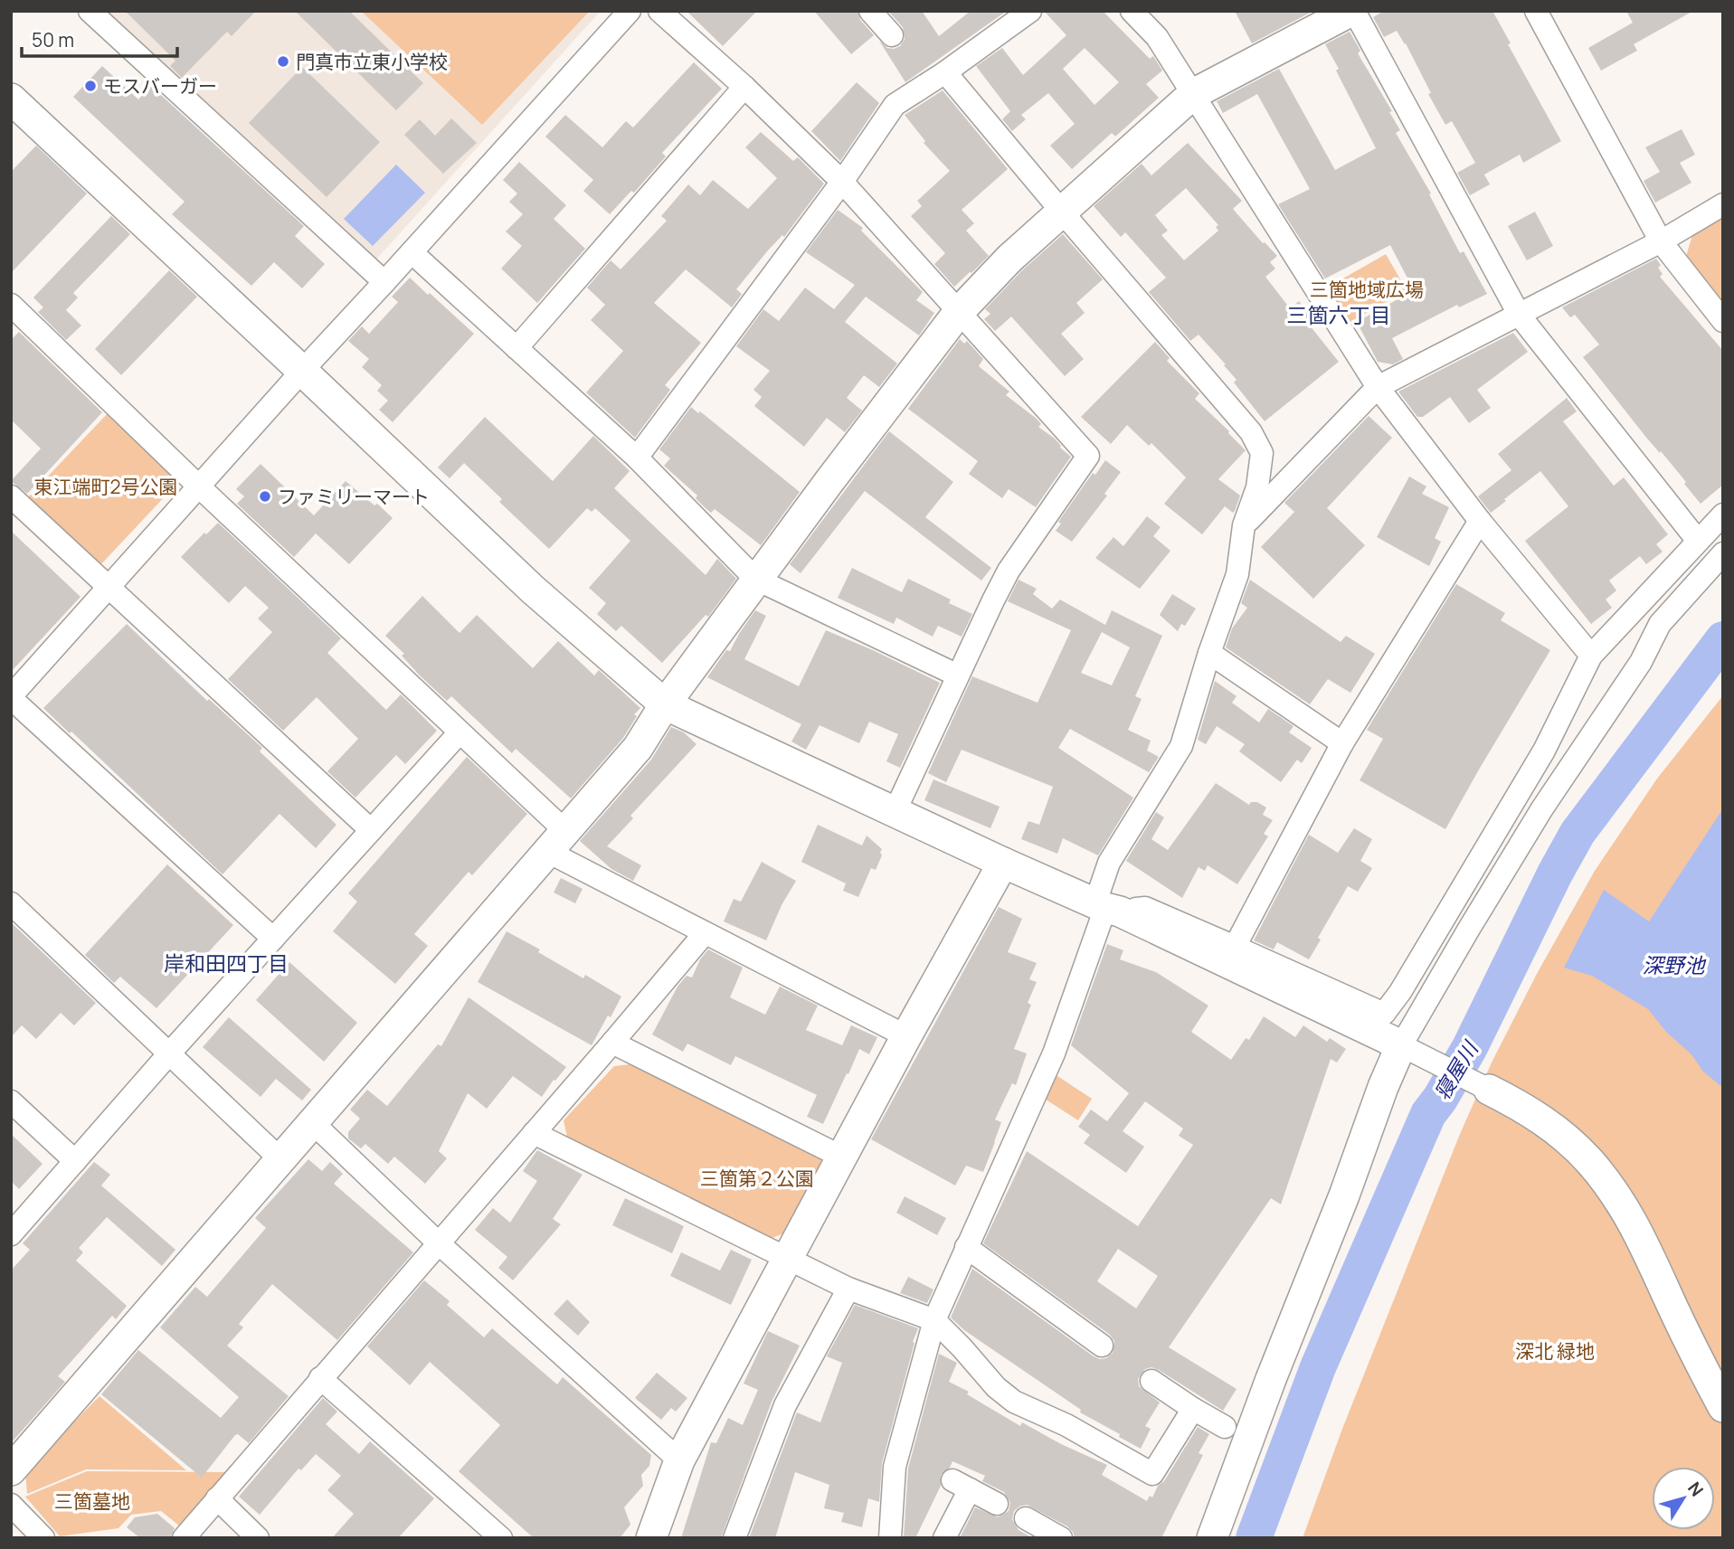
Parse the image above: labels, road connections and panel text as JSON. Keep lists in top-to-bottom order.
{
  "districts": ["三箇六丁目", "岸和田四丁目"],
  "water": ["深野池", "寝屋川"],
  "parks": [
    "三箇地域広場",
    "東江端町2号公園",
    "三箇第２公園",
    "深北 緑地",
    "三箇墓地"
  ],
  "places": ["門真市立東小学校", "モスバーガー", "ファミリーマート"],
  "scale_bar": "50 m",
  "north": "top right"
}
